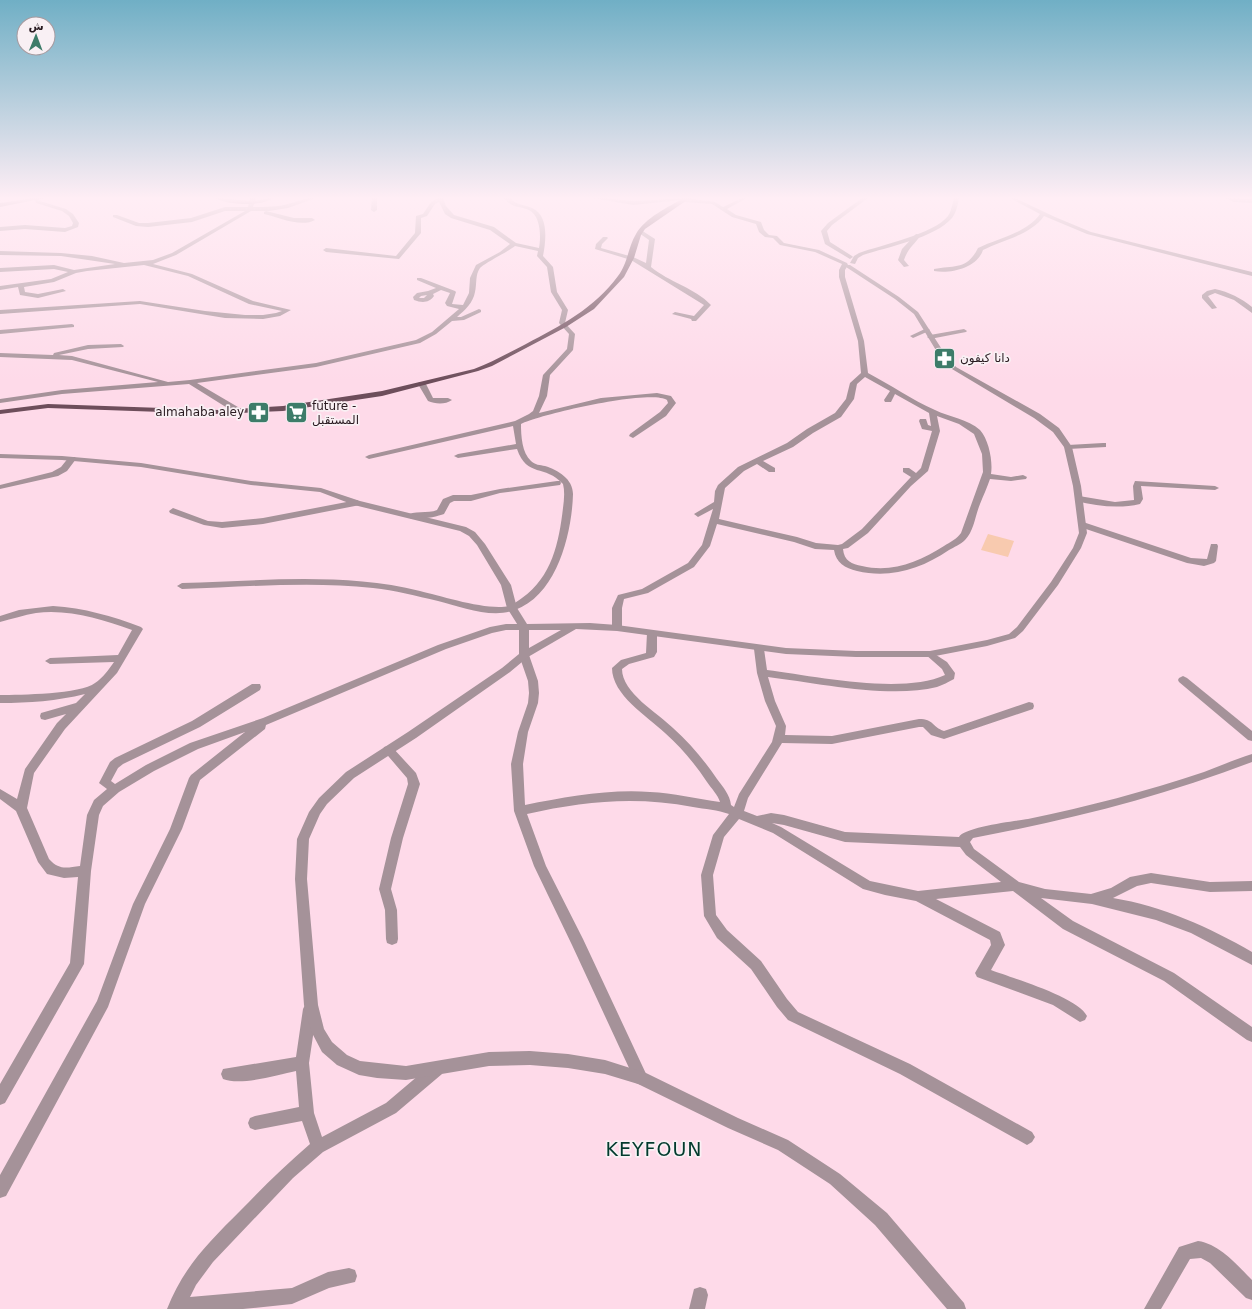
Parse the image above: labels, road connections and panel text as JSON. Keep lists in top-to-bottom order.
{
  "districts": ["KEYFOUN"],
  "places": {
    "pharmacy": ["دانا كيفون", "almahaba aley"],
    "supermarket": ["future - المستقبل"]
  },
  "north": "top"
}
